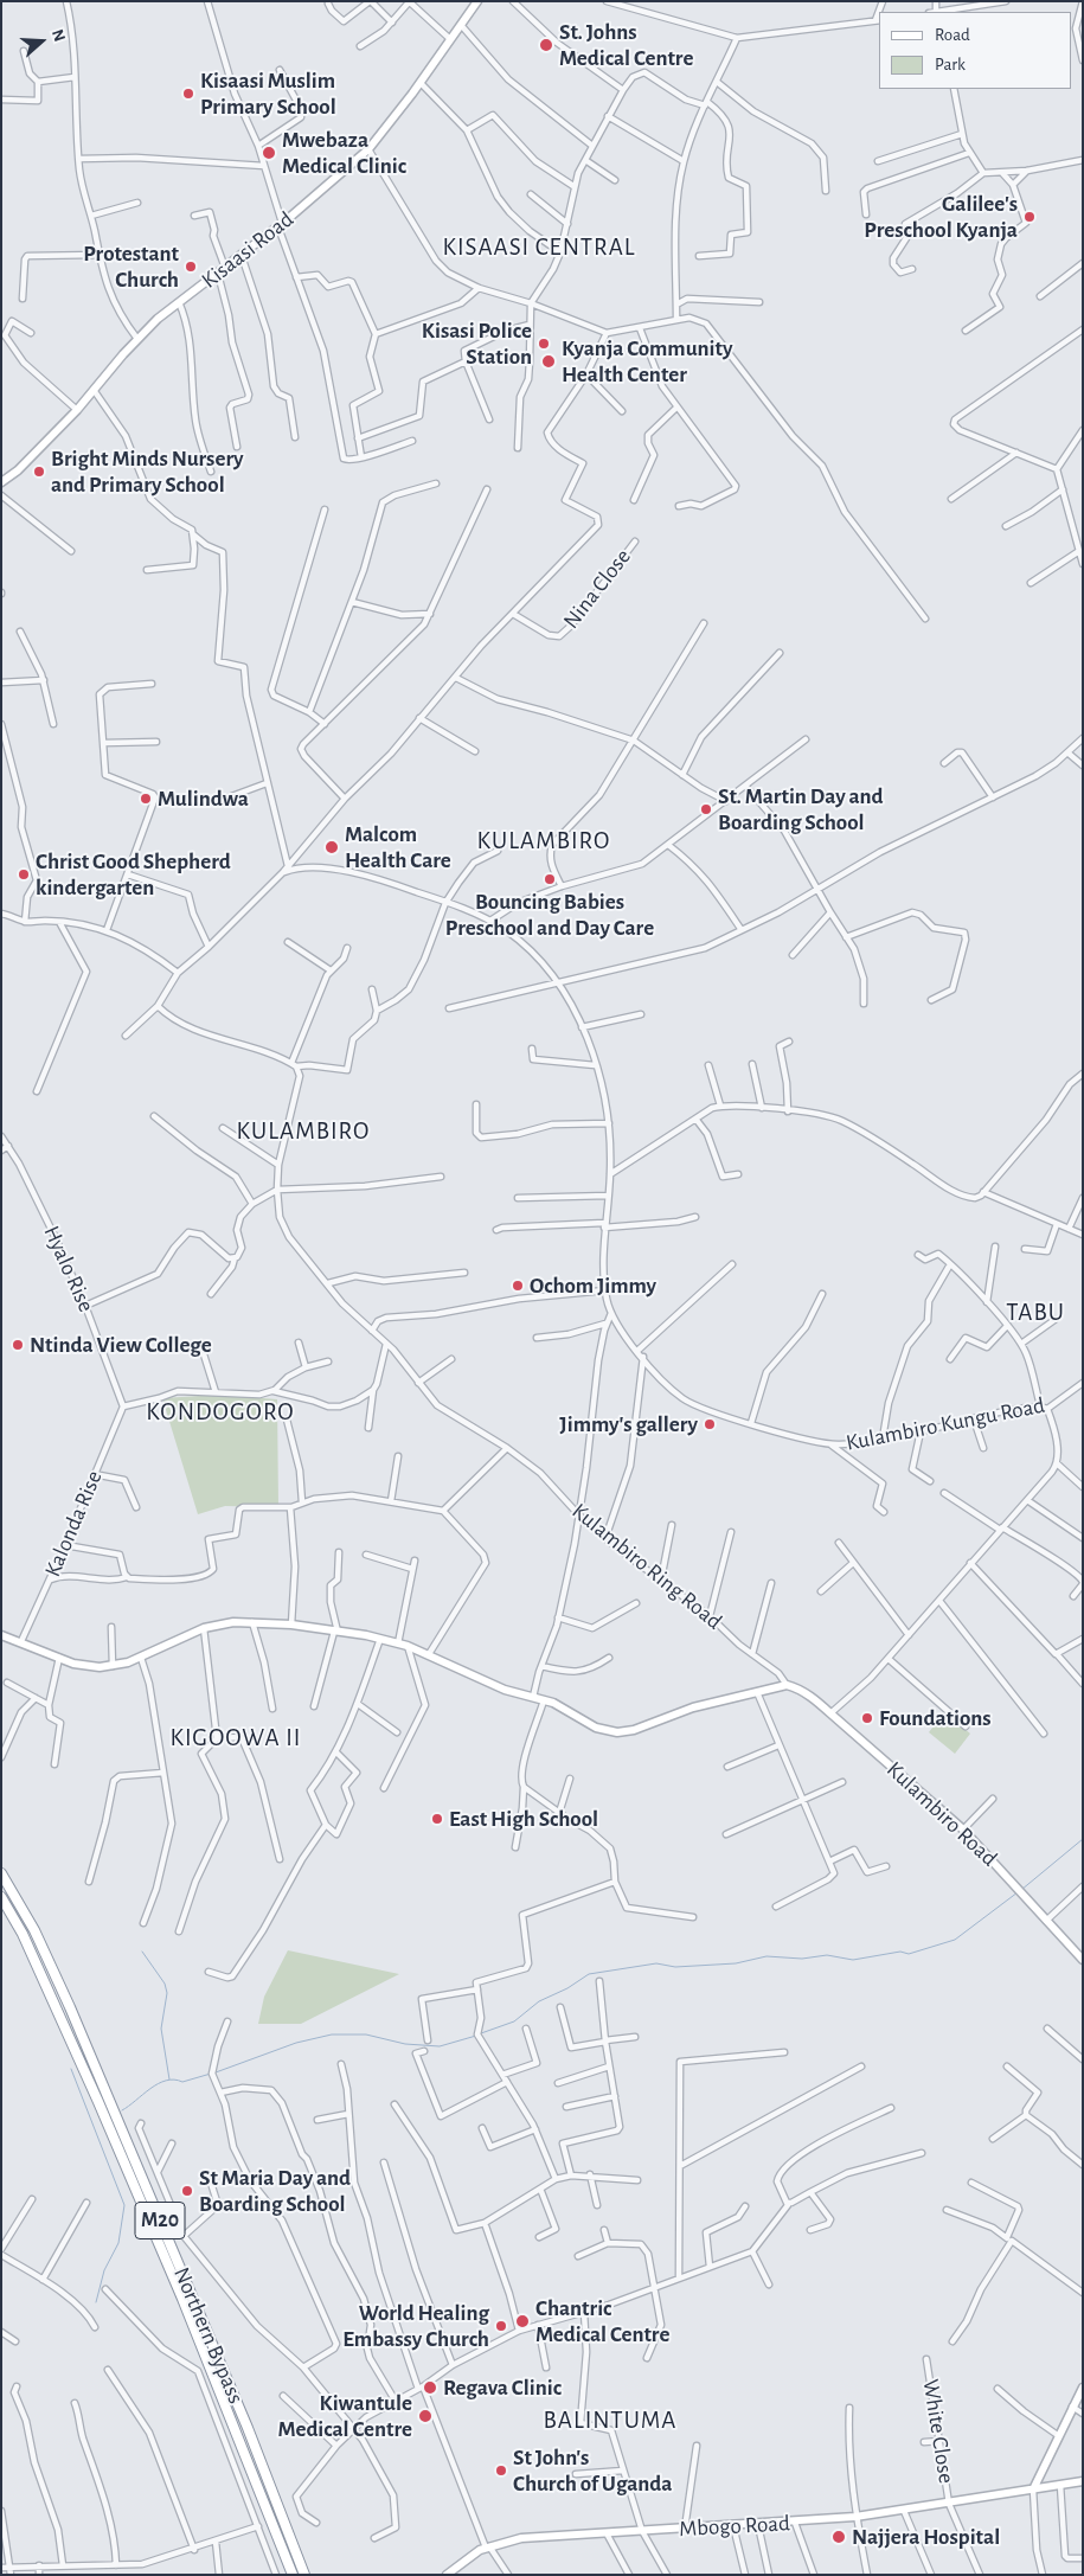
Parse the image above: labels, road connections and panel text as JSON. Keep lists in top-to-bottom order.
{
  "streets": {
    "highway": ["M20", "Northern Bypass"],
    "street": [
      "Kisaasi Road",
      "Nina Close",
      "Hyalo Rise",
      "Kulambiro Kungu Road",
      "Kalonda Rise",
      "Kulambiro Ring Road",
      "Kulambiro Road",
      "White Close",
      "Mbogo Road"
    ]
  },
  "crossings": [
    ["Hyalo Rise", "Kalonda Rise"],
    ["Kulambiro Ring Road", "Kulambiro Road"],
    ["White Close", "Mbogo Road"]
  ],
  "districts": [
    "KISAASI CENTRAL",
    "KULAMBIRO",
    "KULAMBIRO",
    "TABU",
    "KONDOGORO",
    "KIGOOWA II",
    "BALINTUMA"
  ],
  "places": [
    "St. Johns Medical Centre",
    "Kisaasi Muslim Primary School",
    "Mwebaza Medical Clinic",
    "Galilee's Preschool Kyanja",
    "Protestant Church",
    "Kisasi Police Station",
    "Kyanja Community Health Center",
    "Bright Minds Nursery and Primary School",
    "Mulindwa",
    "St. Martin Day and Boarding School",
    "Malcom Health Care",
    "Christ Good Shepherd kindergarten",
    "Bouncing Babies Preschool and Day Care",
    "Ochom Jimmy",
    "Ntinda View College",
    "Jimmy's gallery",
    "Foundations",
    "East High School",
    "St Maria Day and Boarding School",
    "Chantric Medical Centre",
    "World Healing Embassy Church",
    "Regava Clinic",
    "Kiwantule Medical Centre",
    "St John's Church of Uganda",
    "Najjera Hospital"
  ],
  "legend": ["Road", "Park"],
  "north": "right"
}
